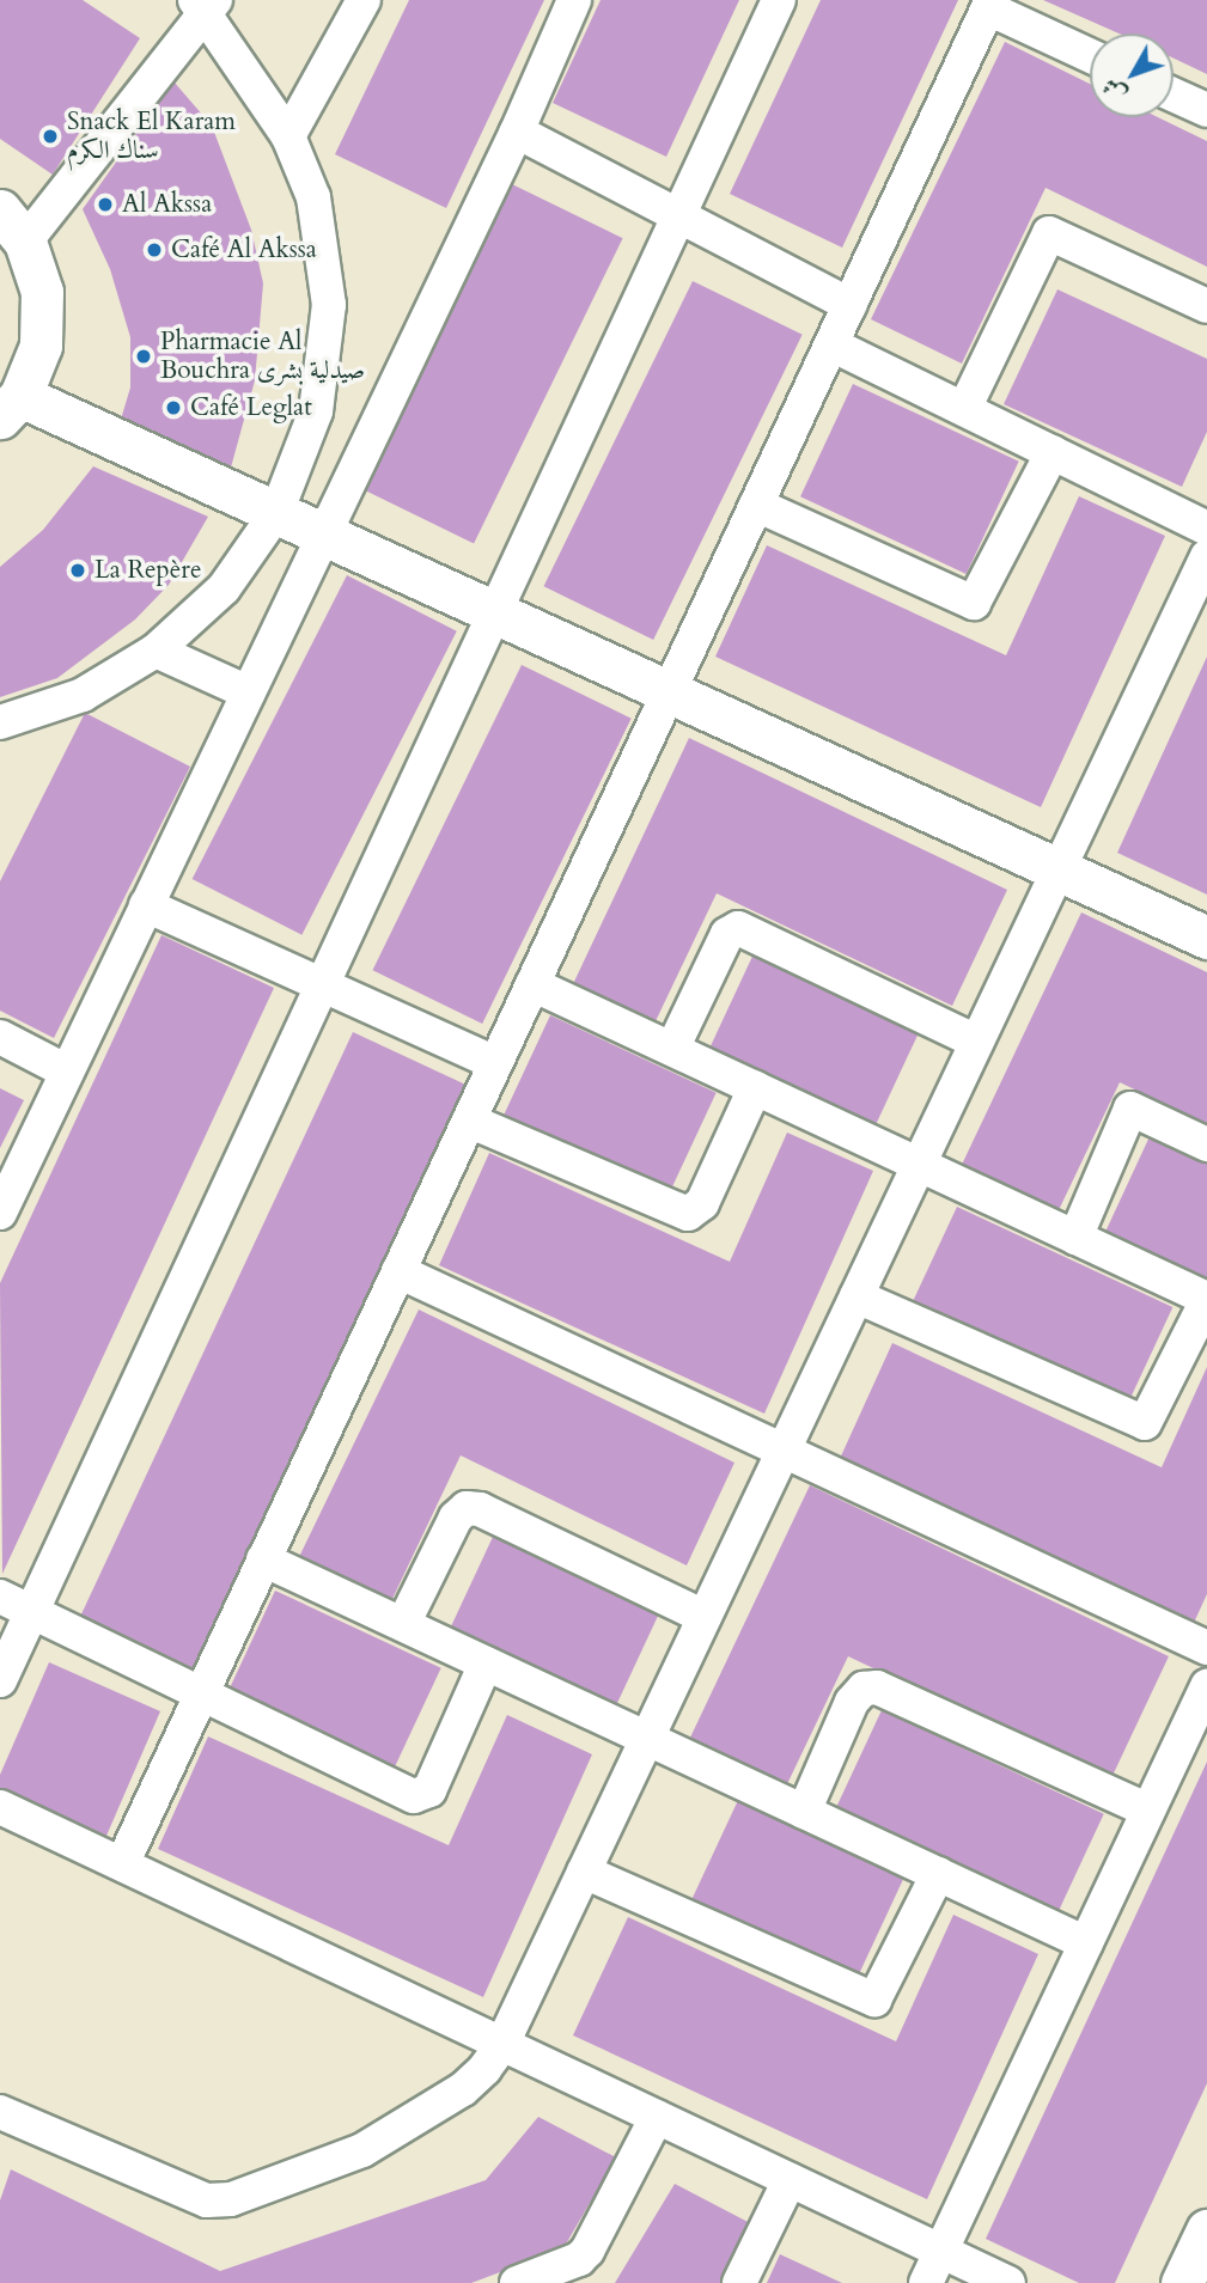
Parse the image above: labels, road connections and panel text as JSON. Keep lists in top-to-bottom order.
{
  "places": [
    "Snack El Karam سناك الكرم",
    "Al Akssa",
    "Café Al Akssa",
    "Pharmacie Al Bouchra صيدلية بشرى",
    "Café Leglat",
    "La Repère"
  ],
  "north": "bottom left"
}
